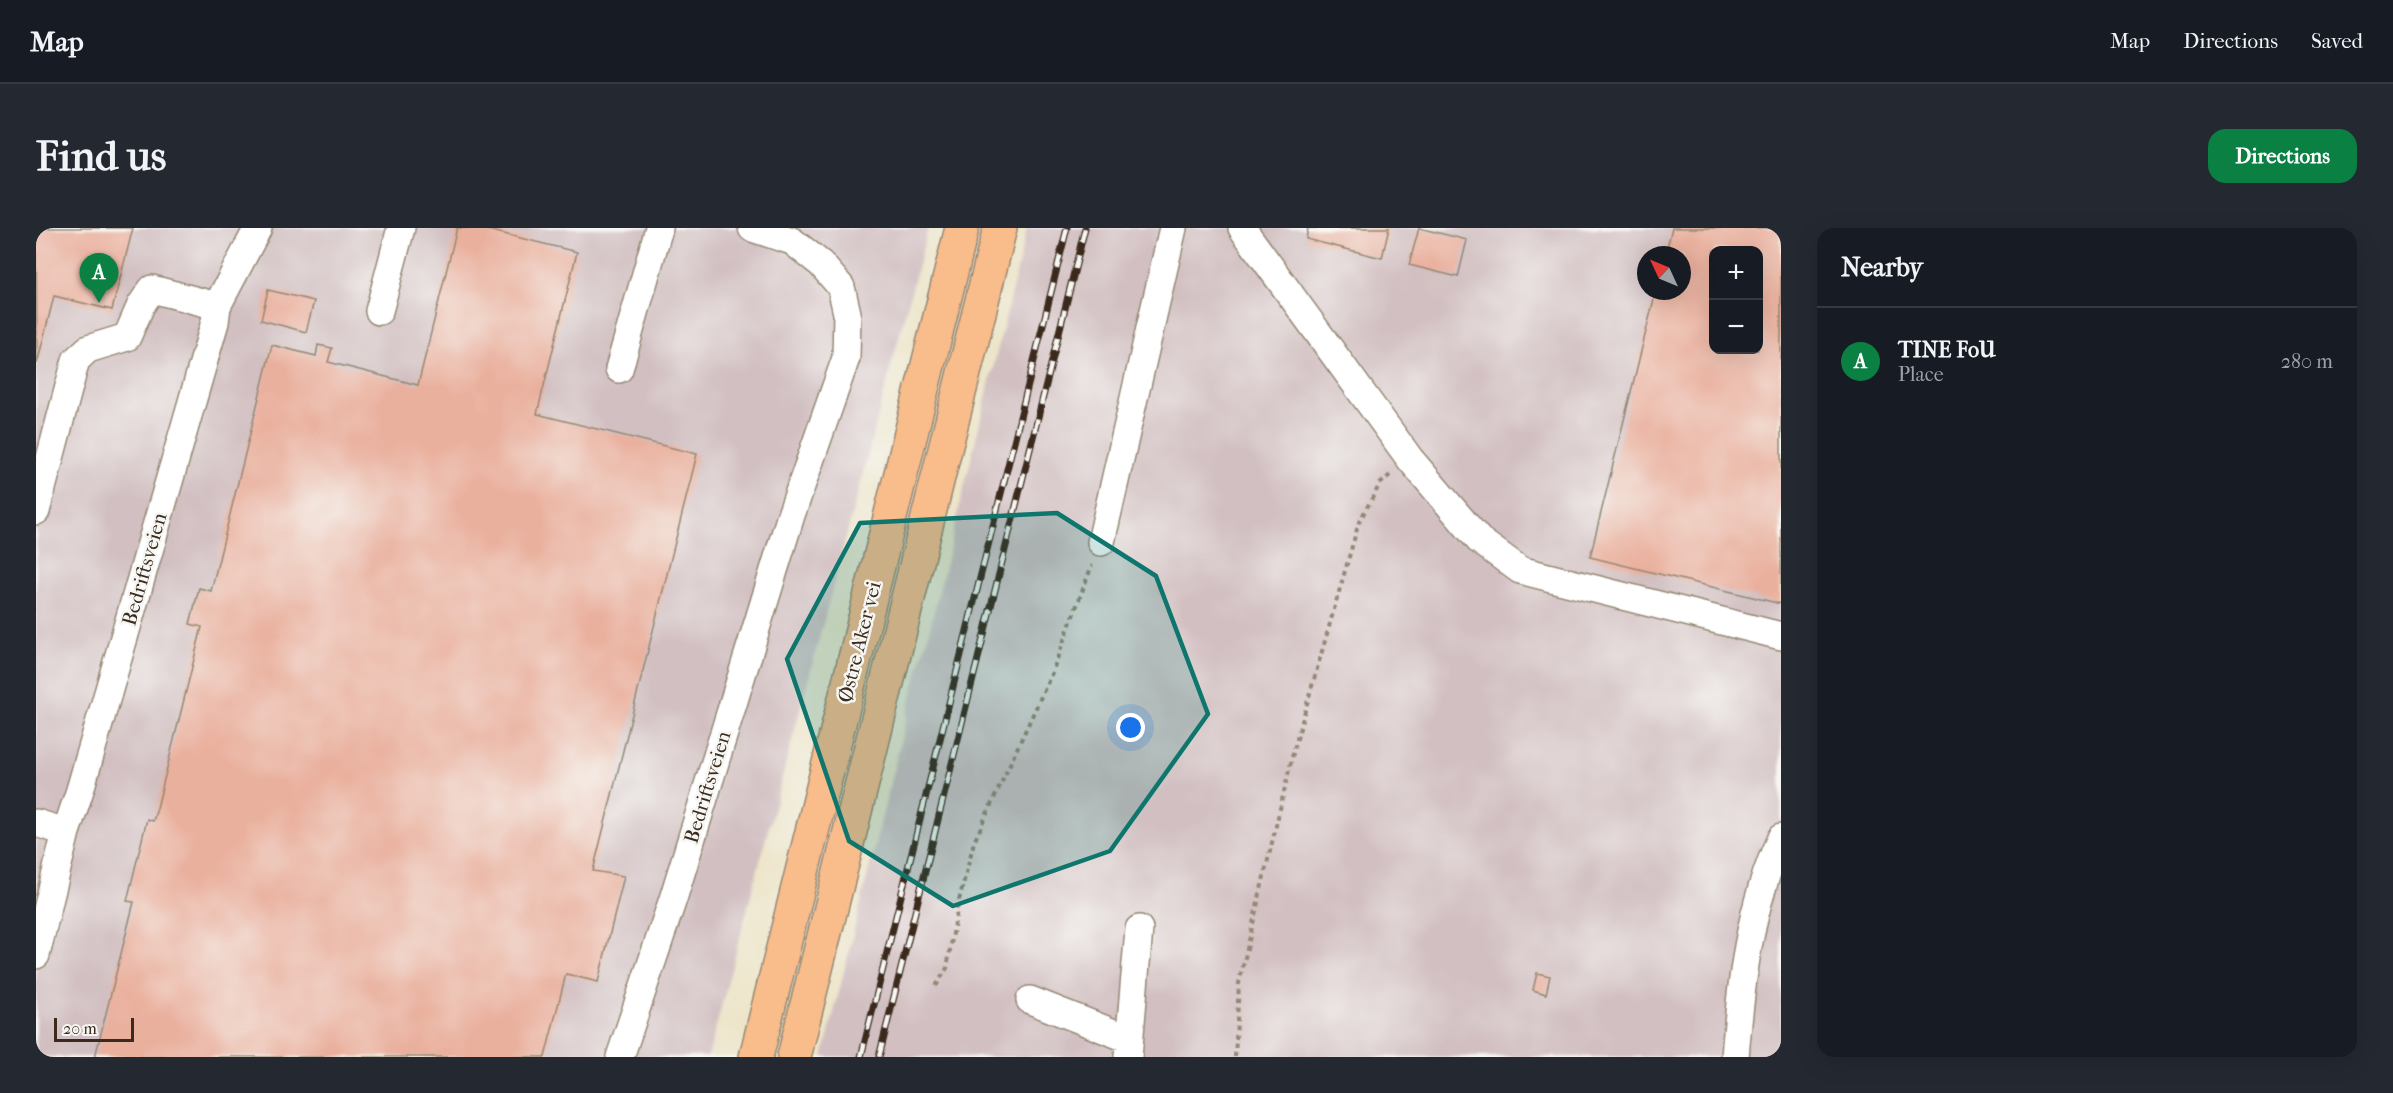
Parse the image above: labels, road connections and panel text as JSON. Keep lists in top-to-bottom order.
{
  "streets": {
    "highway": ["Østre Aker vei"],
    "lane": ["Bedriftsveien"]
  },
  "scale_bar": "20 m",
  "north": "top left",
  "page": {
    "header": "Map",
    "nav": ["Map", "Directions", "Saved"],
    "buttons": "Directions",
    "title": "Find us",
    "heading": "Nearby",
    "map_buttons": ["+", "−"],
    "pins": "A",
    "list": [
      {
        "mark": "A",
        "name": "TINE FoU",
        "note": "Place",
        "value": "280 m"
      }
    ],
    "scale": "20 m"
  }
}
